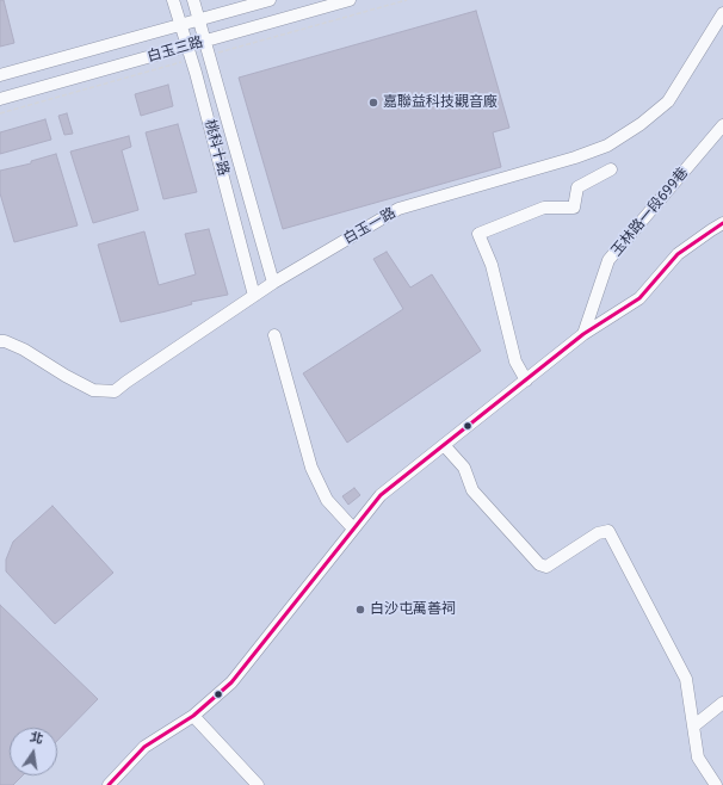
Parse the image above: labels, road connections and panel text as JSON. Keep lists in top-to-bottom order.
{
  "streets": {
    "street": [
      "白玉三路",
      "桃科十路",
      "玉林路一段699巷",
      "白玉一路"
    ]
  },
  "crossings": [
    ["白玉三路", "桃科十路"],
    ["桃科十路", "白玉一路"]
  ],
  "places": ["嘉聯益科技觀音廠", "白沙屯萬善祠"],
  "north": "top"
}
